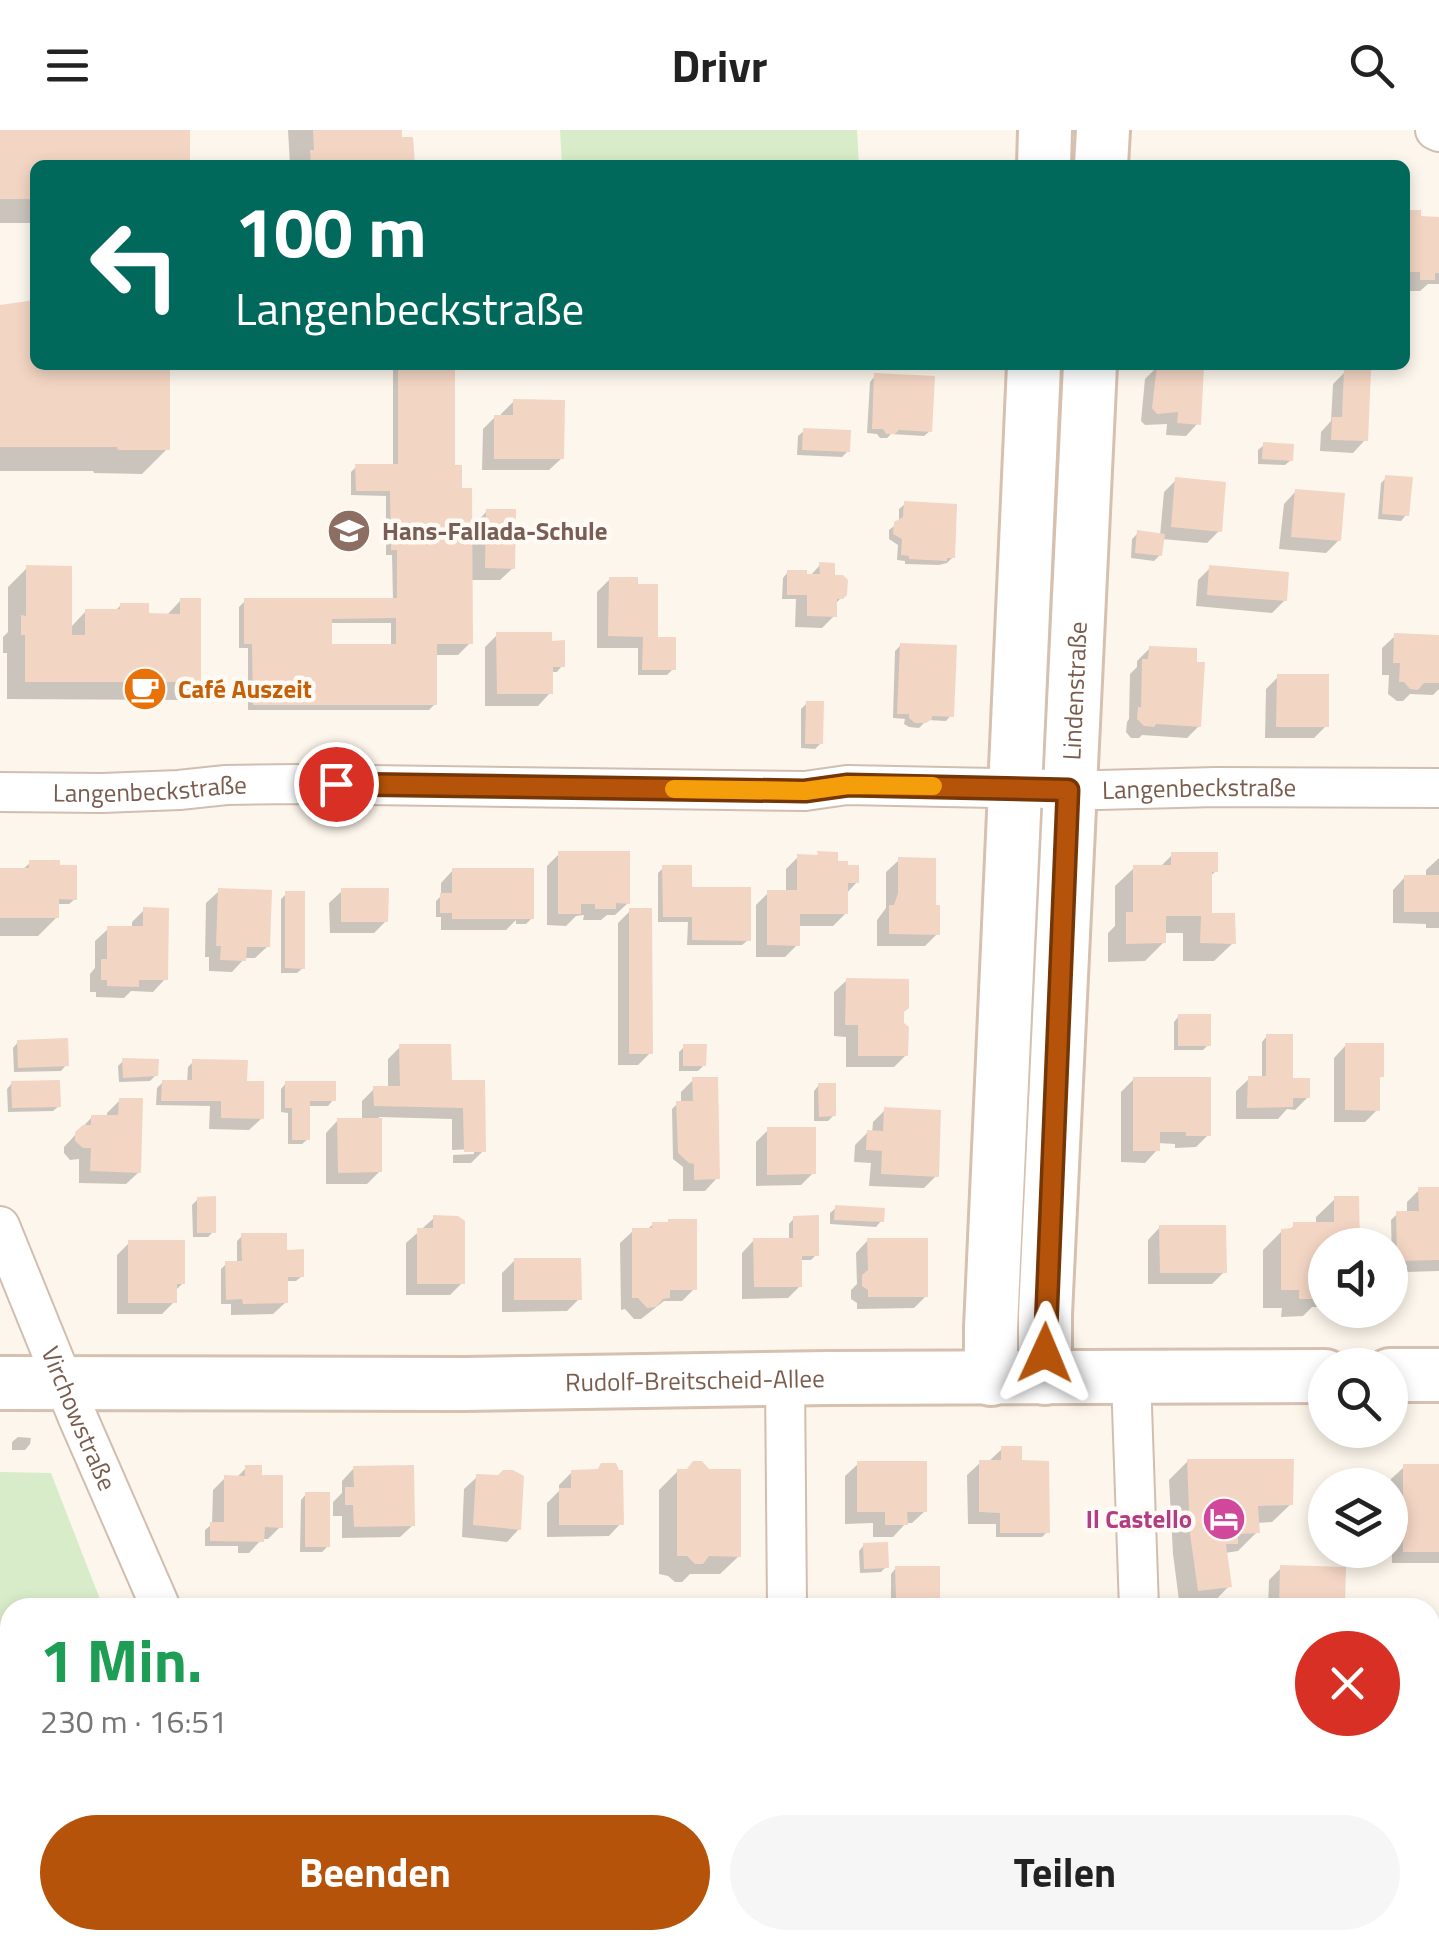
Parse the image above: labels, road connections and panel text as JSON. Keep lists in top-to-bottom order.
{
  "streets": {
    "street": [
      "Lindenstraße",
      "Langenbeckstraße",
      "Rudolf-Breitscheid-Allee",
      "Virchowstraße"
    ]
  },
  "crossings": [
    ["Lindenstraße", "Langenbeckstraße"],
    ["Lindenstraße", "Rudolf-Breitscheid-Allee"],
    ["Rudolf-Breitscheid-Allee", "Virchowstraße"]
  ],
  "places": {
    "school or university": ["Hans-Fallada-Schule"],
    "cafe": ["Café Auszeit"],
    "hotel": ["Il Castello"]
  },
  "page": {
    "header": "Drivr",
    "turn": ["100 m", "Langenbeckstraße"],
    "heading": ["1 Min.", "230 m · 16:51"],
    "buttons": ["Beenden", "Teilen"]
  }
}
